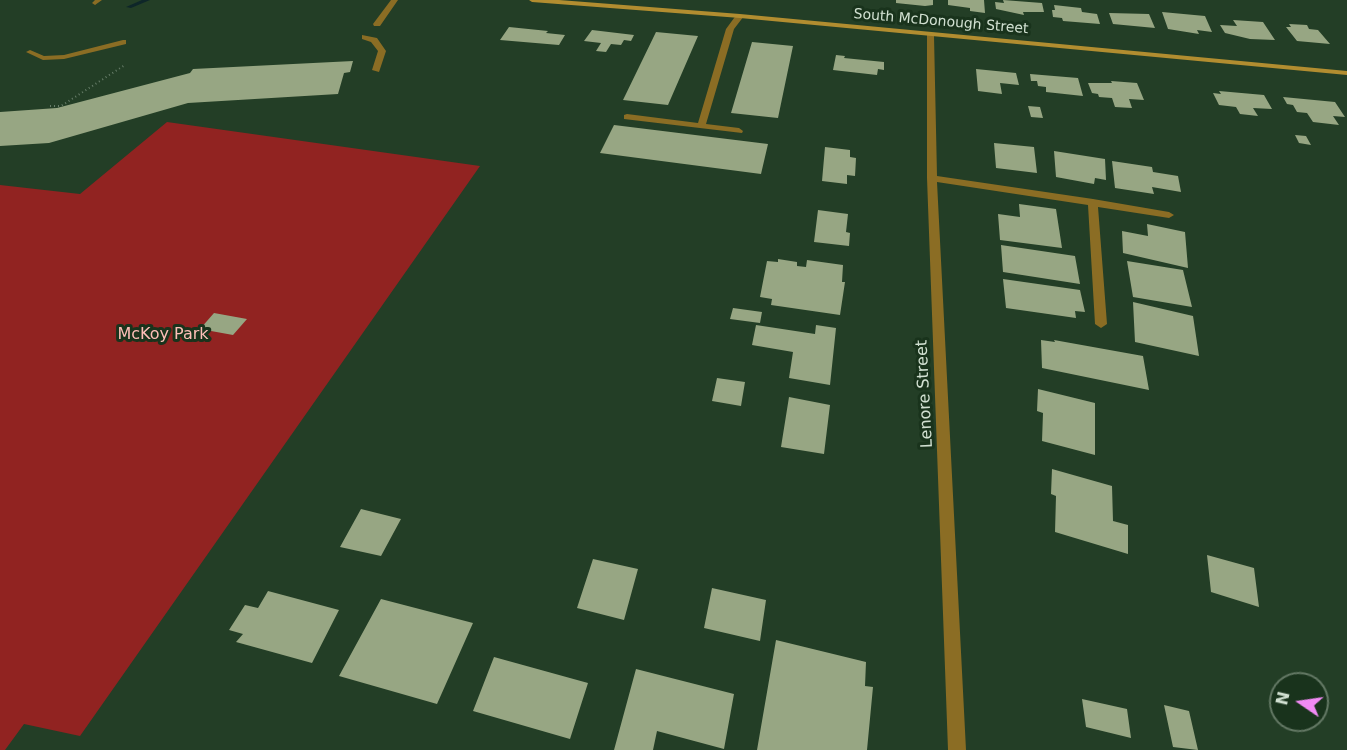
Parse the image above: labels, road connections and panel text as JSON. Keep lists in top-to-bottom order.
{
  "streets": {
    "street": ["South McDonough Street", "Lenore Street"]
  },
  "crossings": [
    ["South McDonough Street", "Lenore Street"]
  ],
  "parks": ["McKoy Park"],
  "north": "left"
}
